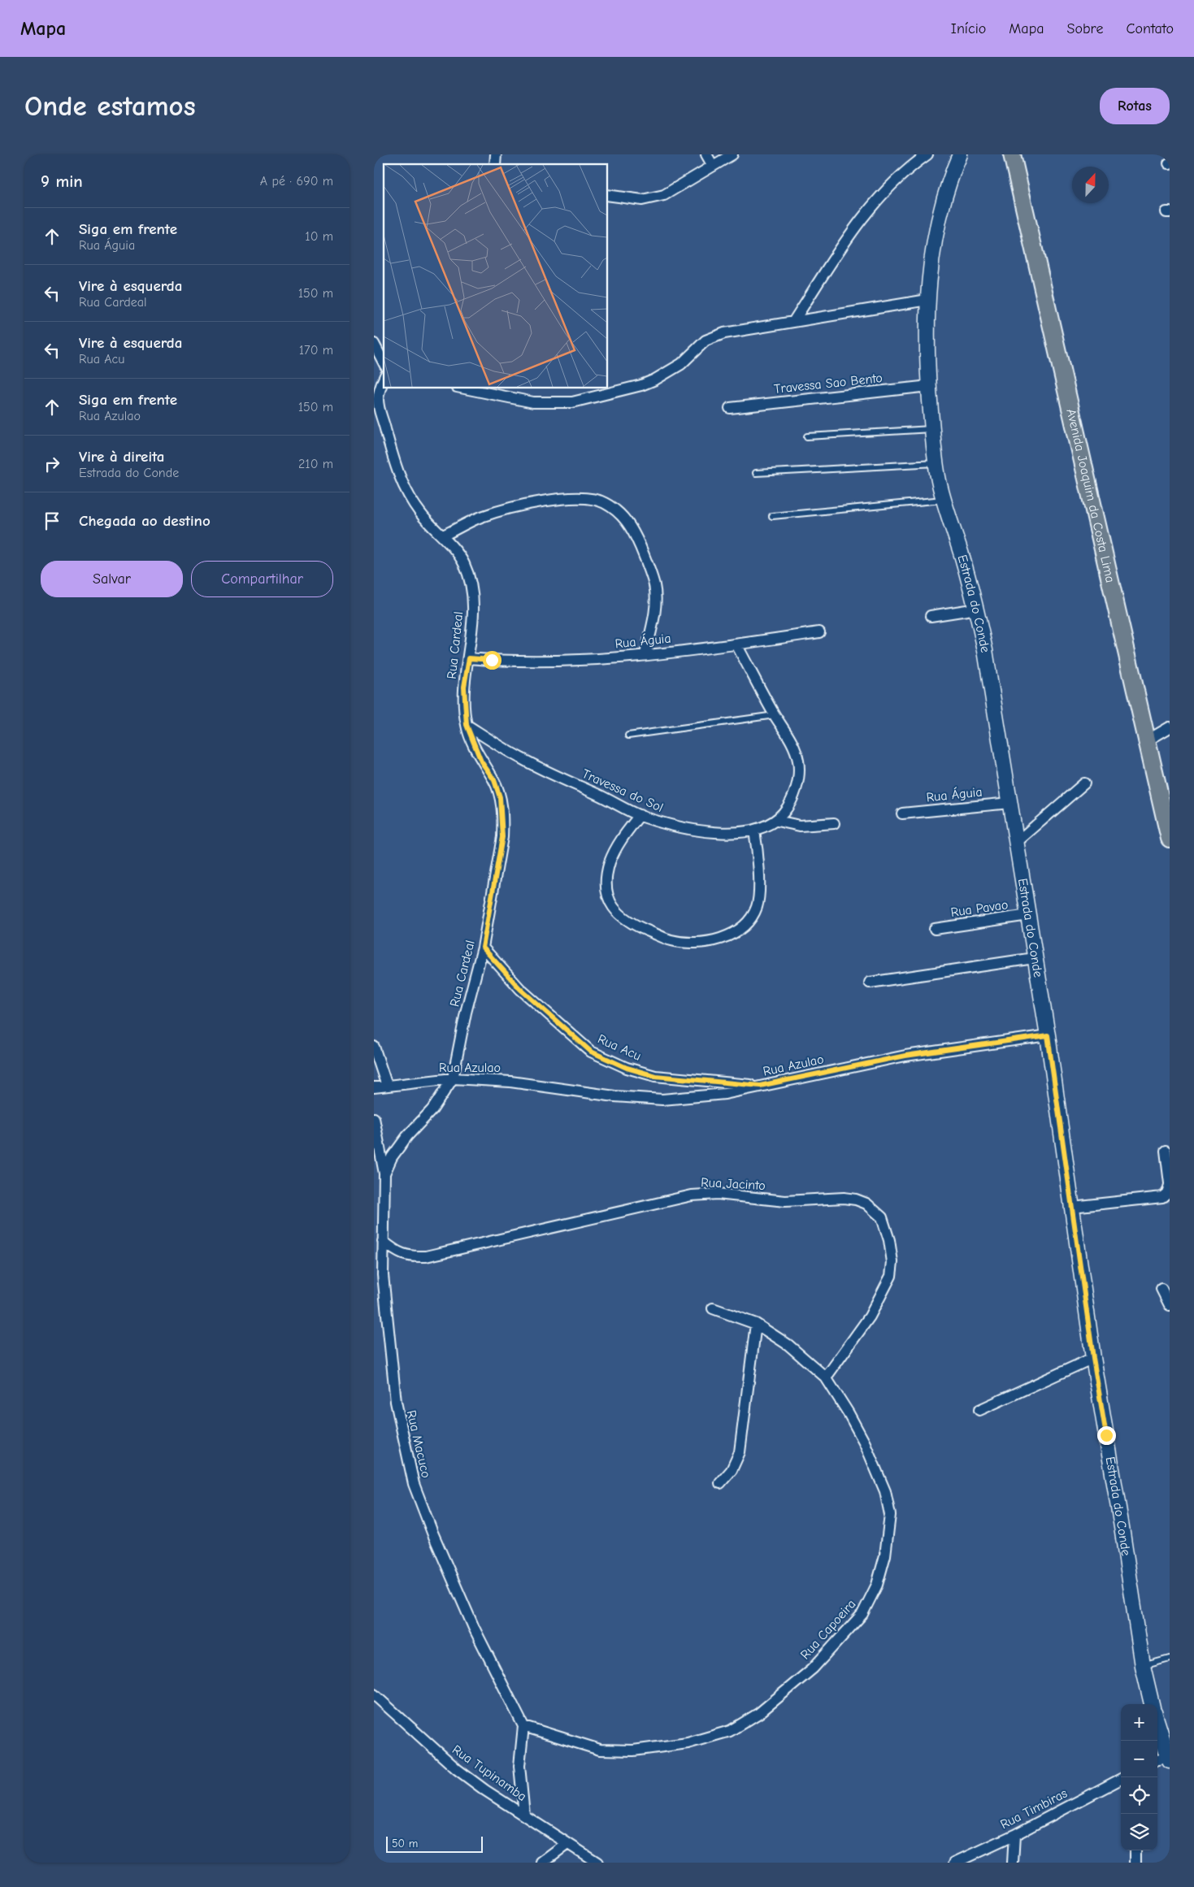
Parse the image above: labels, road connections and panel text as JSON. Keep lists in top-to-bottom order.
{
  "streets": {
    "main road": ["Avenida Joaquim da Costa Lima"],
    "street": [
      "Travessa Sao Bento",
      "Estrada do Conde",
      "Rua Águia",
      "Rua Cardeal",
      "Travessa do Sol",
      "Rua Pavao",
      "Rua Acu",
      "Rua Azulao",
      "Rua Jacinto",
      "Rua Macuco",
      "Rua Capoeira",
      "Rua Tupinamba",
      "Rua Timbiras"
    ]
  },
  "crossings": [
    ["Travessa Sao Bento", "Estrada do Conde"],
    ["Estrada do Conde", "Rua Águia"],
    ["Estrada do Conde", "Rua Pavao"],
    ["Estrada do Conde", "Rua Azulao"],
    ["Rua Águia", "Rua Cardeal"],
    ["Rua Águia", "Travessa do Sol"],
    ["Rua Cardeal", "Travessa do Sol"],
    ["Rua Cardeal", "Rua Acu"],
    ["Rua Cardeal", "Rua Azulao"],
    ["Rua Cardeal", "Rua Macuco"],
    ["Rua Acu", "Rua Azulao"],
    ["Rua Azulao", "Rua Macuco"],
    ["Rua Jacinto", "Rua Macuco"],
    ["Rua Jacinto", "Rua Capoeira"],
    ["Rua Macuco", "Rua Capoeira"]
  ],
  "scale_bar": "50 m",
  "north": "top",
  "page": {
    "header": "Mapa",
    "nav": [
      "Início",
      "Mapa",
      "Sobre",
      "Contato"
    ],
    "buttons": [
      "Rotas",
      ["Salvar", "Compartilhar"]
    ],
    "title": "Onde estamos",
    "heading": ["9 min", "A pé · 690 m"],
    "list": [
      ["Siga em frente", "Rua Águia", "10 m"],
      ["Vire à esquerda", "Rua Cardeal", "150 m"],
      ["Vire à esquerda", "Rua Acu", "170 m"],
      ["Siga em frente", "Rua Azulao", "150 m"],
      ["Vire à direita", "Estrada do Conde", "210 m"],
      "Chegada ao destino"
    ],
    "map_buttons": ["+", "−"],
    "scale": "50 m"
  }
}
